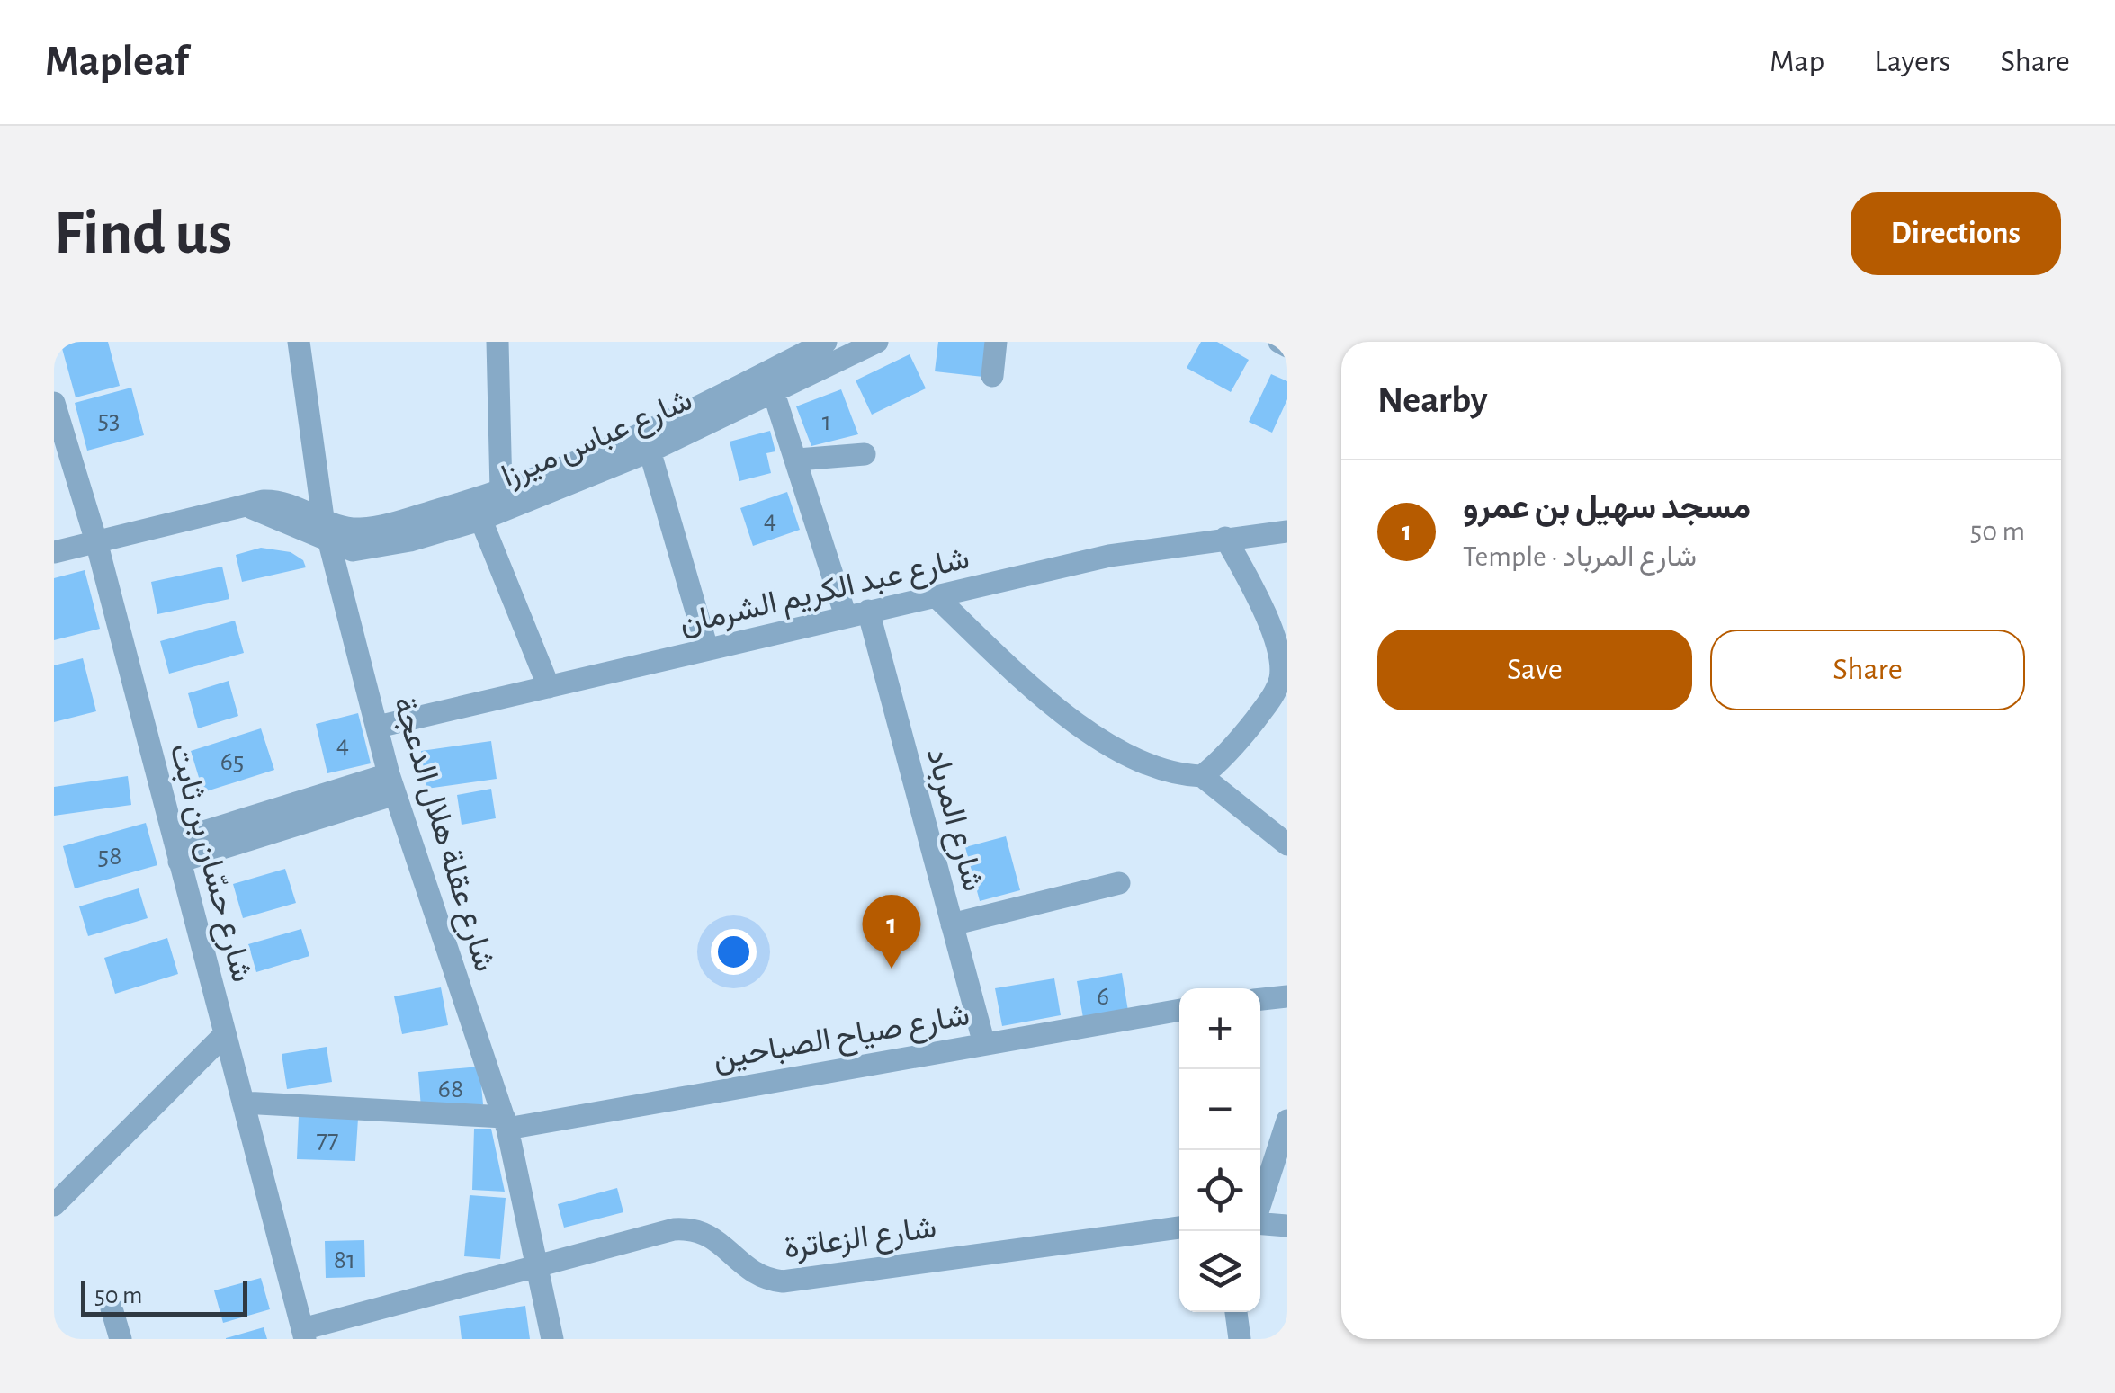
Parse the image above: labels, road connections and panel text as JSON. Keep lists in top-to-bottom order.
{
  "streets": {
    "street": [
      "شارع عباس ميرزا",
      "شارع عبد الكريم الشرمان",
      "شارع المرباد",
      "شارع عقلة هلال الدعجة",
      "شارع حسّان بن ثابت",
      "شارع صياح الصباحين",
      "شارع الزعاترة"
    ]
  },
  "crossings": [
    ["شارع عباس ميرزا", "شارع المرباد"],
    ["شارع عباس ميرزا", "شارع عقلة هلال الدعجة"],
    ["شارع عباس ميرزا", "شارع حسّان بن ثابت"],
    ["شارع عبد الكريم الشرمان", "شارع المرباد"],
    ["شارع عبد الكريم الشرمان", "شارع عقلة هلال الدعجة"],
    ["شارع المرباد", "شارع صياح الصباحين"],
    ["شارع عقلة هلال الدعجة", "شارع صياح الصباحين"],
    ["شارع عقلة هلال الدعجة", "شارع الزعاترة"],
    ["شارع حسّان بن ثابت", "شارع صياح الصباحين"],
    ["شارع حسّان بن ثابت", "شارع الزعاترة"]
  ],
  "house_numbers": [
    "53",
    "1",
    "4",
    "4",
    "65",
    "58",
    "6",
    "68",
    "77",
    "81"
  ],
  "scale_bar": "50 m",
  "page": {
    "header": "Mapleaf",
    "nav": ["Map", "Layers", "Share"],
    "buttons": [
      "Directions",
      ["Save", "Share"]
    ],
    "title": "Find us",
    "heading": "Nearby",
    "list": [
      {
        "mark": "1",
        "name": "مسجد سهيل بن عمرو",
        "note": "Temple · شارع المرباد",
        "value": "50 m"
      }
    ],
    "pins": "1",
    "map_buttons": ["+", "−"],
    "scale": "50 m"
  }
}
